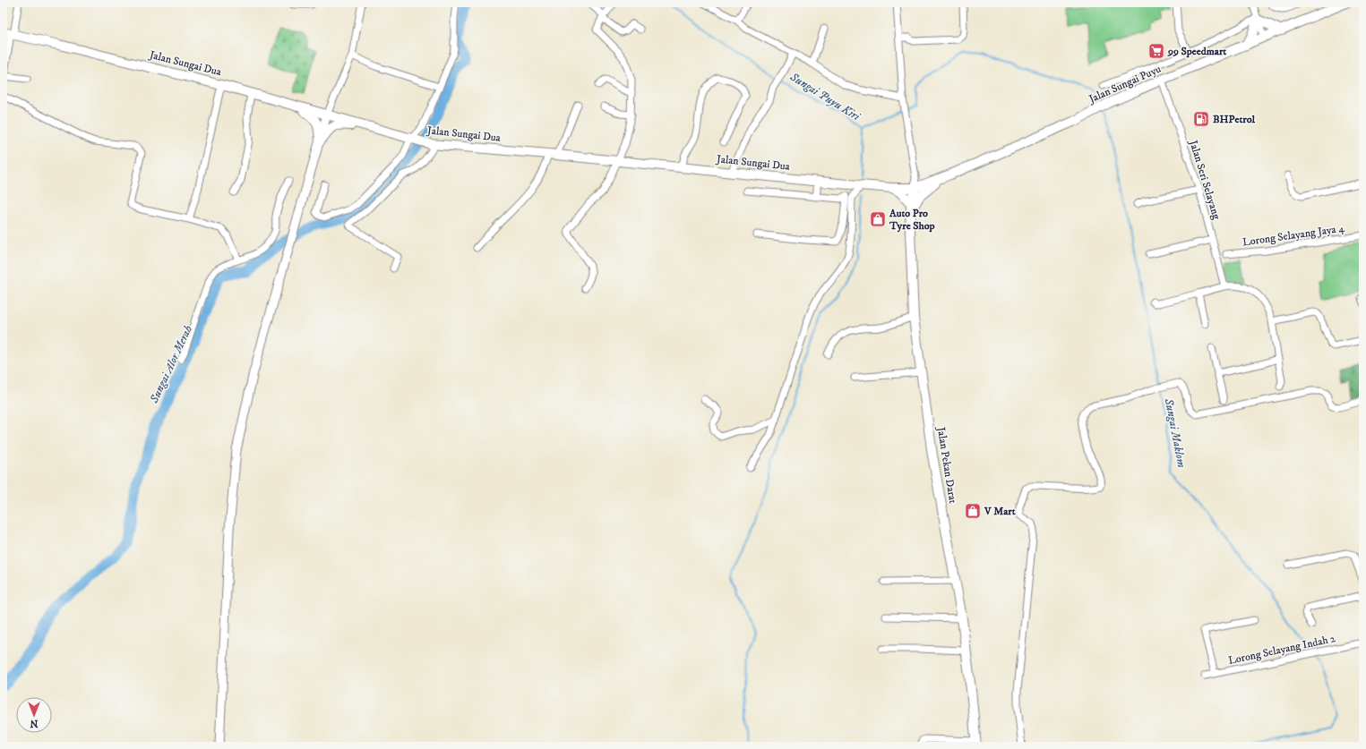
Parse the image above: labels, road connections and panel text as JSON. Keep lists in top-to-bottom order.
{
  "streets": {
    "main road": ["Jalan Sungai Dua", "Jalan Sungai Puyu", "Jalan Pekan Darat"],
    "street": ["Jalan Seri Selayang", "Lorong Selayang Jaya 4", "Lorong Selayang Indah 2"]
  },
  "crossings": [
    ["Jalan Sungai Dua", "Jalan Sungai Puyu"],
    ["Jalan Sungai Dua", "Jalan Pekan Darat"],
    ["Jalan Sungai Puyu", "Jalan Seri Selayang"],
    ["Jalan Sungai Puyu", "Jalan Pekan Darat"]
  ],
  "water": ["Sungai Puyu Kiri", "Sungai Alor Merah", "Sungai Maklom"],
  "places": {
    "supermarket": ["99 Speedmart"],
    "fuel station": ["BHPetrol"],
    "shop": ["Auto Pro Tyre Shop", "V Mart"]
  },
  "north": "bottom"
}
